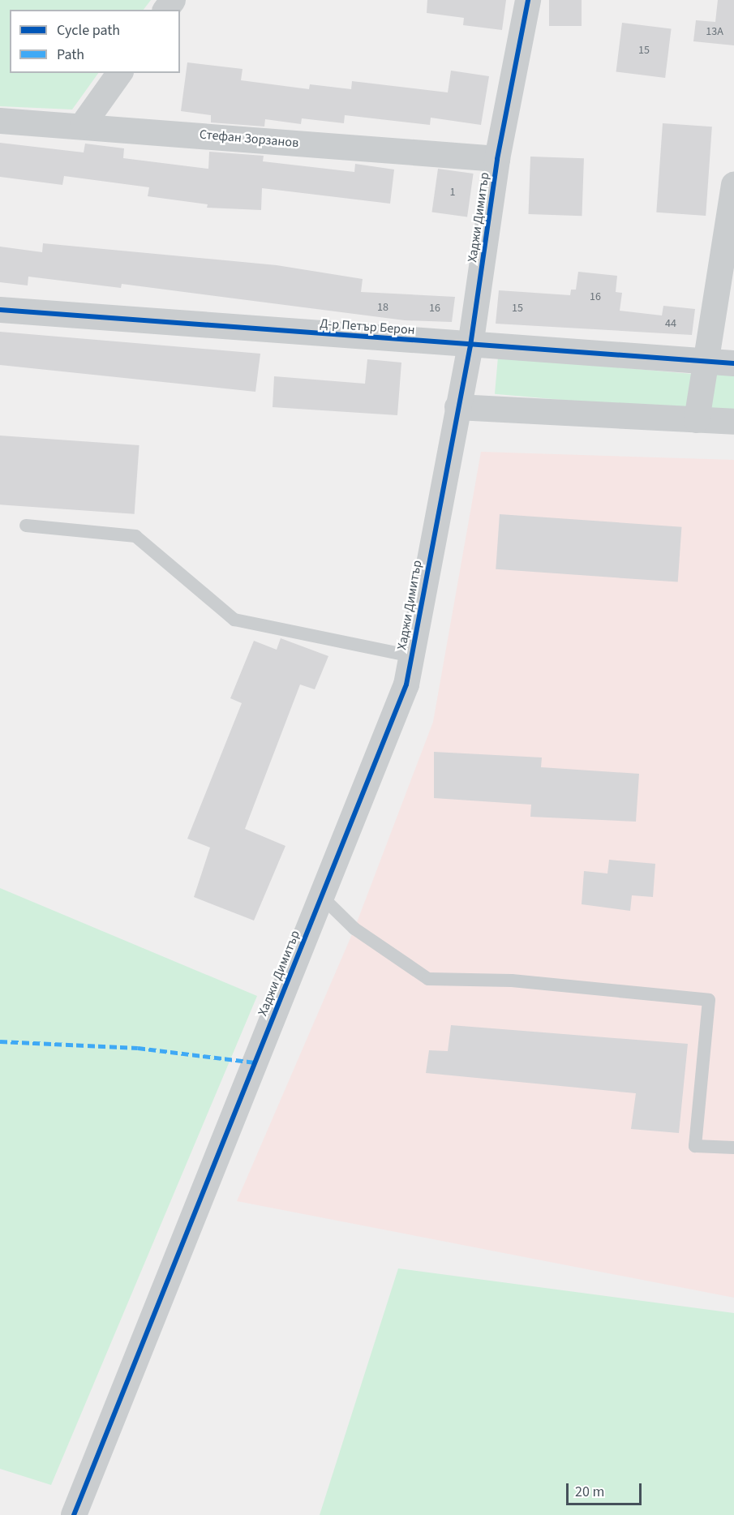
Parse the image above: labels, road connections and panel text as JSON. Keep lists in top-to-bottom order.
{
  "streets": {
    "street": ["Стефан Зорзанов", "Хаджи Димитър", "Д-р Петър Берон"]
  },
  "crossings": [
    ["Стефан Зорзанов", "Хаджи Димитър"],
    ["Хаджи Димитър", "Д-р Петър Берон"]
  ],
  "house_numbers": [
    "13А",
    "15",
    "1",
    "16",
    "18",
    "16",
    "15",
    "44"
  ],
  "legend": ["Cycle path", "Path"],
  "scale_bar": "20 m"
}
